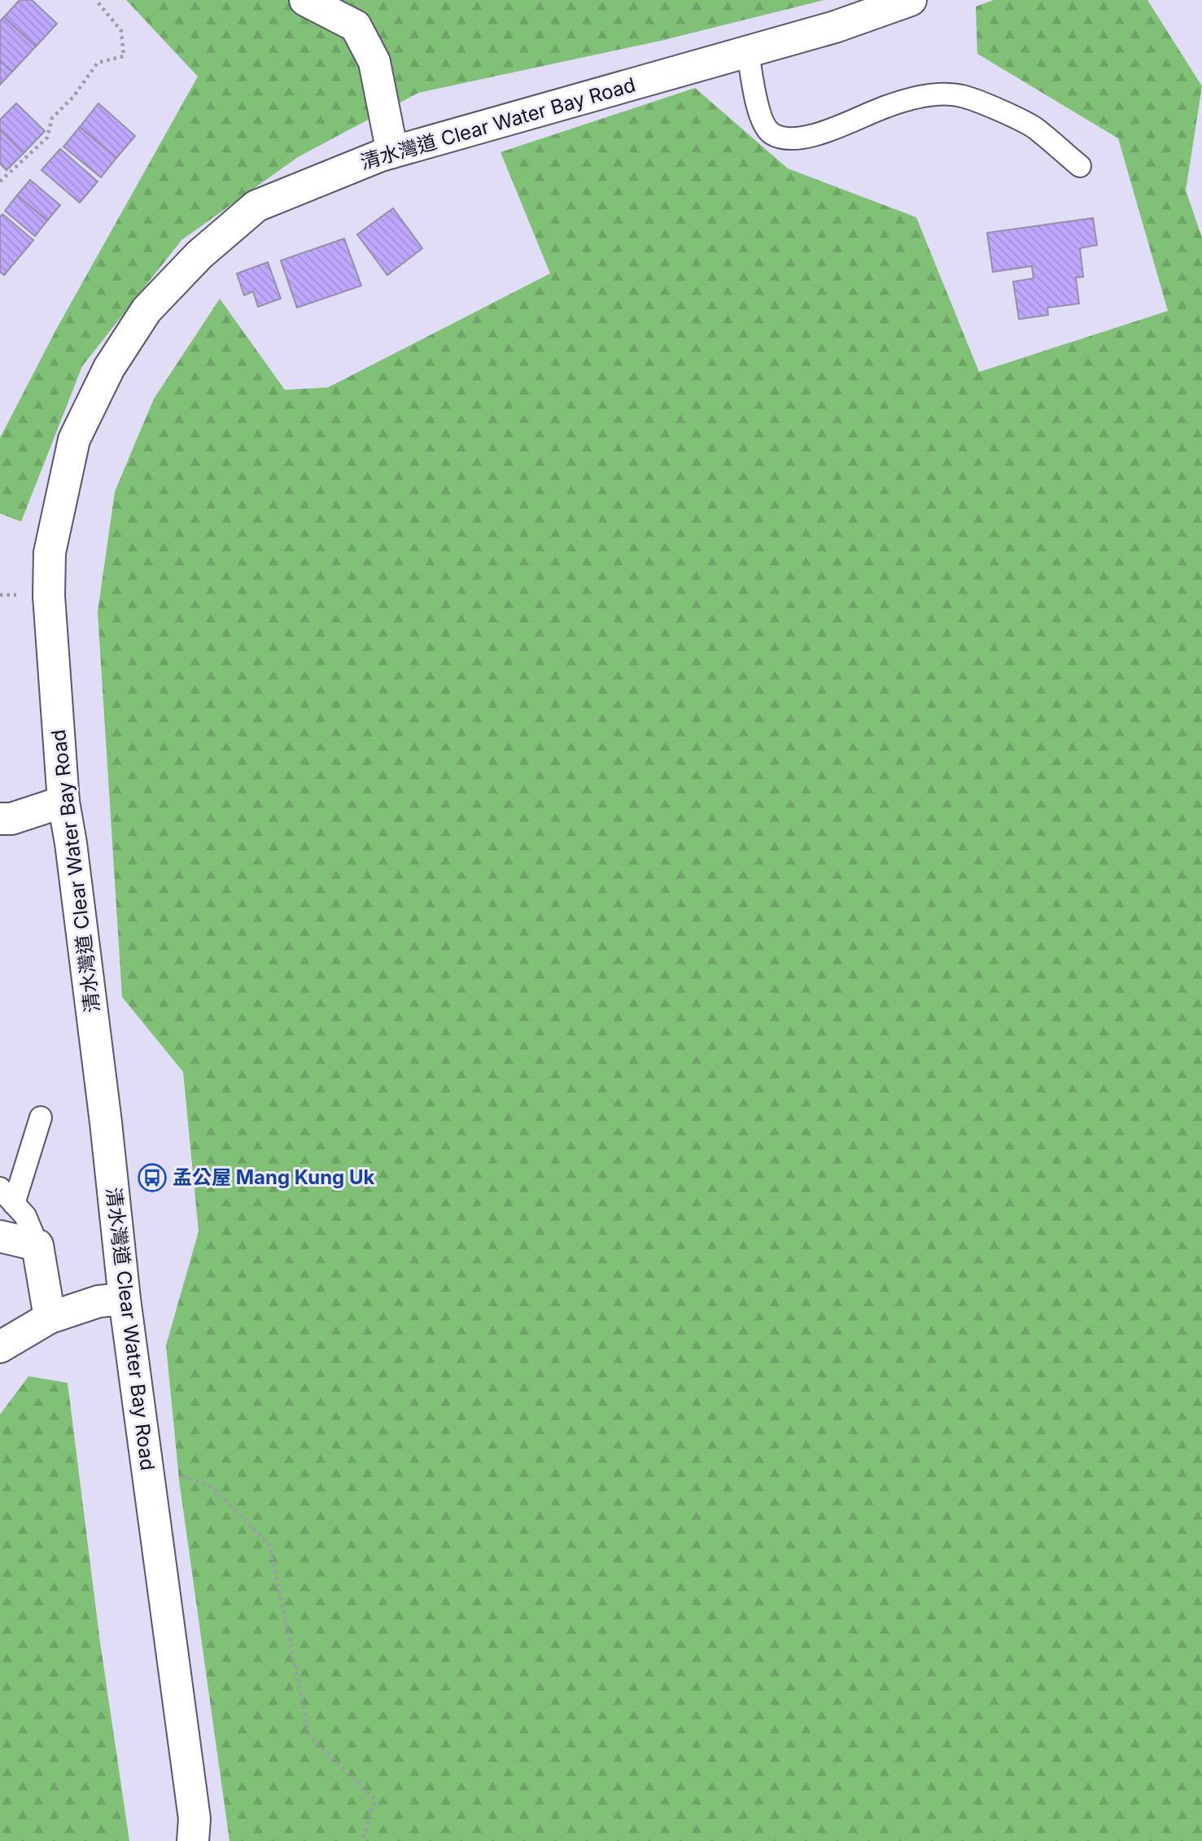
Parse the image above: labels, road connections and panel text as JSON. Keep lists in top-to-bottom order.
{
  "streets": {
    "main road": ["清水灣道 Clear Water Bay Road"]
  },
  "places": {
    "bus stop": ["孟公屋 Mang Kung Uk"]
  }
}
